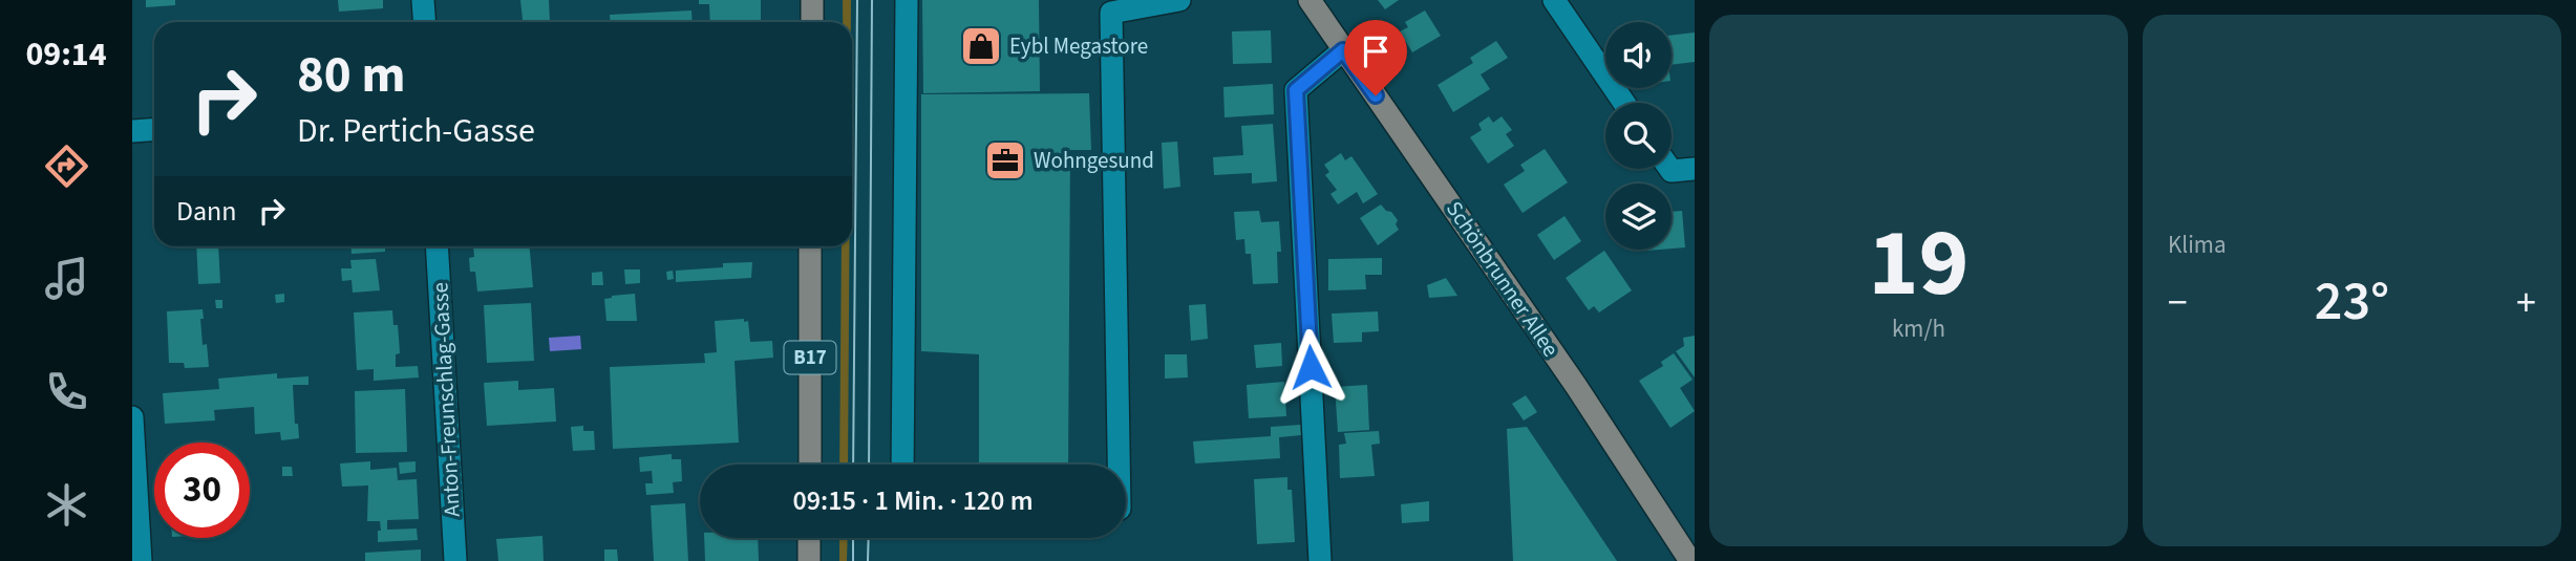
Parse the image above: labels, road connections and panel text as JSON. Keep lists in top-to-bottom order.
{
  "streets": {
    "main road": ["Schönbrunner Allee", "B17"],
    "street": ["Anton-Freunschlag-Gasse"]
  },
  "places": {
    "shop": ["Eybl Megastore"],
    "office": ["Wohngesund"]
  },
  "page": {
    "tabs": "09:14",
    "tile": [
      ["19", "km/h"],
      "Klima"
    ],
    "turn": ["80 m", "Dr. Pertich-Gasse"],
    "then": "Dann",
    "heat": ["−", "23°", "+"],
    "limit": "30",
    "trip": "09:15 · 1 Min. · 120 m"
  }
}
